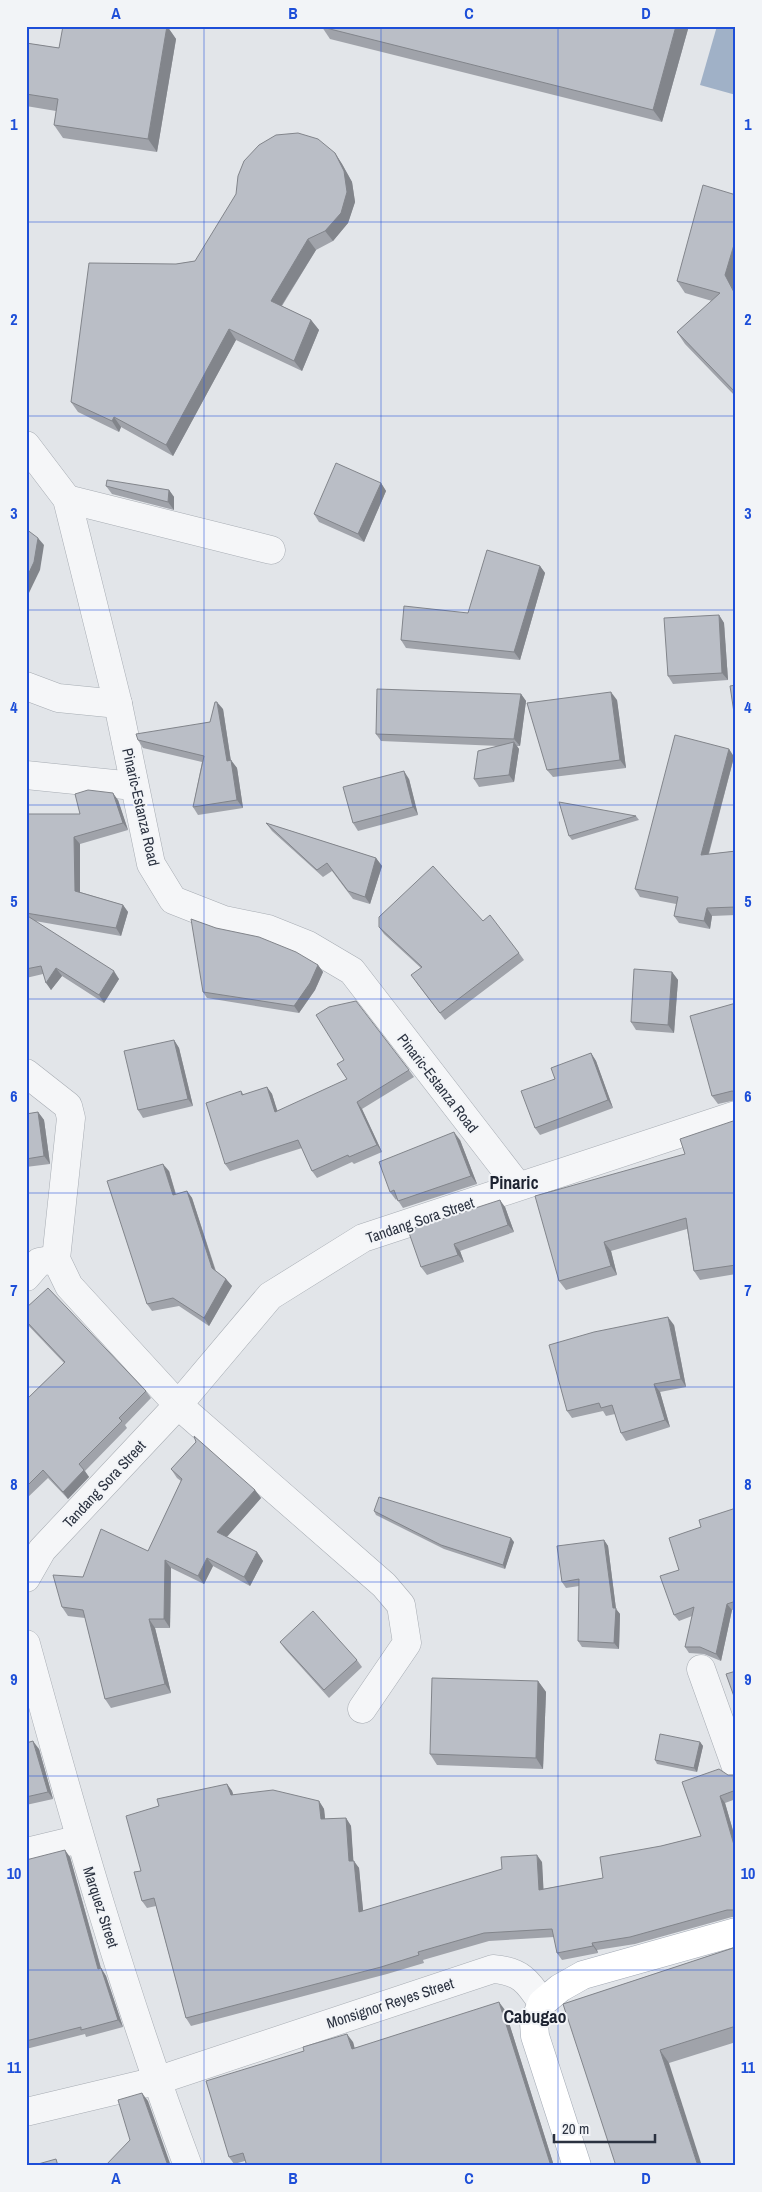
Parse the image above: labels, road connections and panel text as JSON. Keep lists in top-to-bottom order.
{
  "streets": {
    "street": [
      "Pinaric-Estanza Road",
      "Tandang Sora Street",
      "Marquez Street",
      "Monsignor Reyes Street"
    ]
  },
  "crossings": [
    ["Pinaric-Estanza Road", "Tandang Sora Street"],
    ["Marquez Street", "Monsignor Reyes Street"]
  ],
  "districts": ["Pinaric", "Cabugao"],
  "scale_bar": "20 m",
  "grid": {
    "columns": [
      "A",
      "B",
      "C",
      "D"
    ],
    "rows": [
      "1",
      "2",
      "3",
      "4",
      "5",
      "6",
      "7",
      "8",
      "9",
      "10",
      "11"
    ]
  }
}
